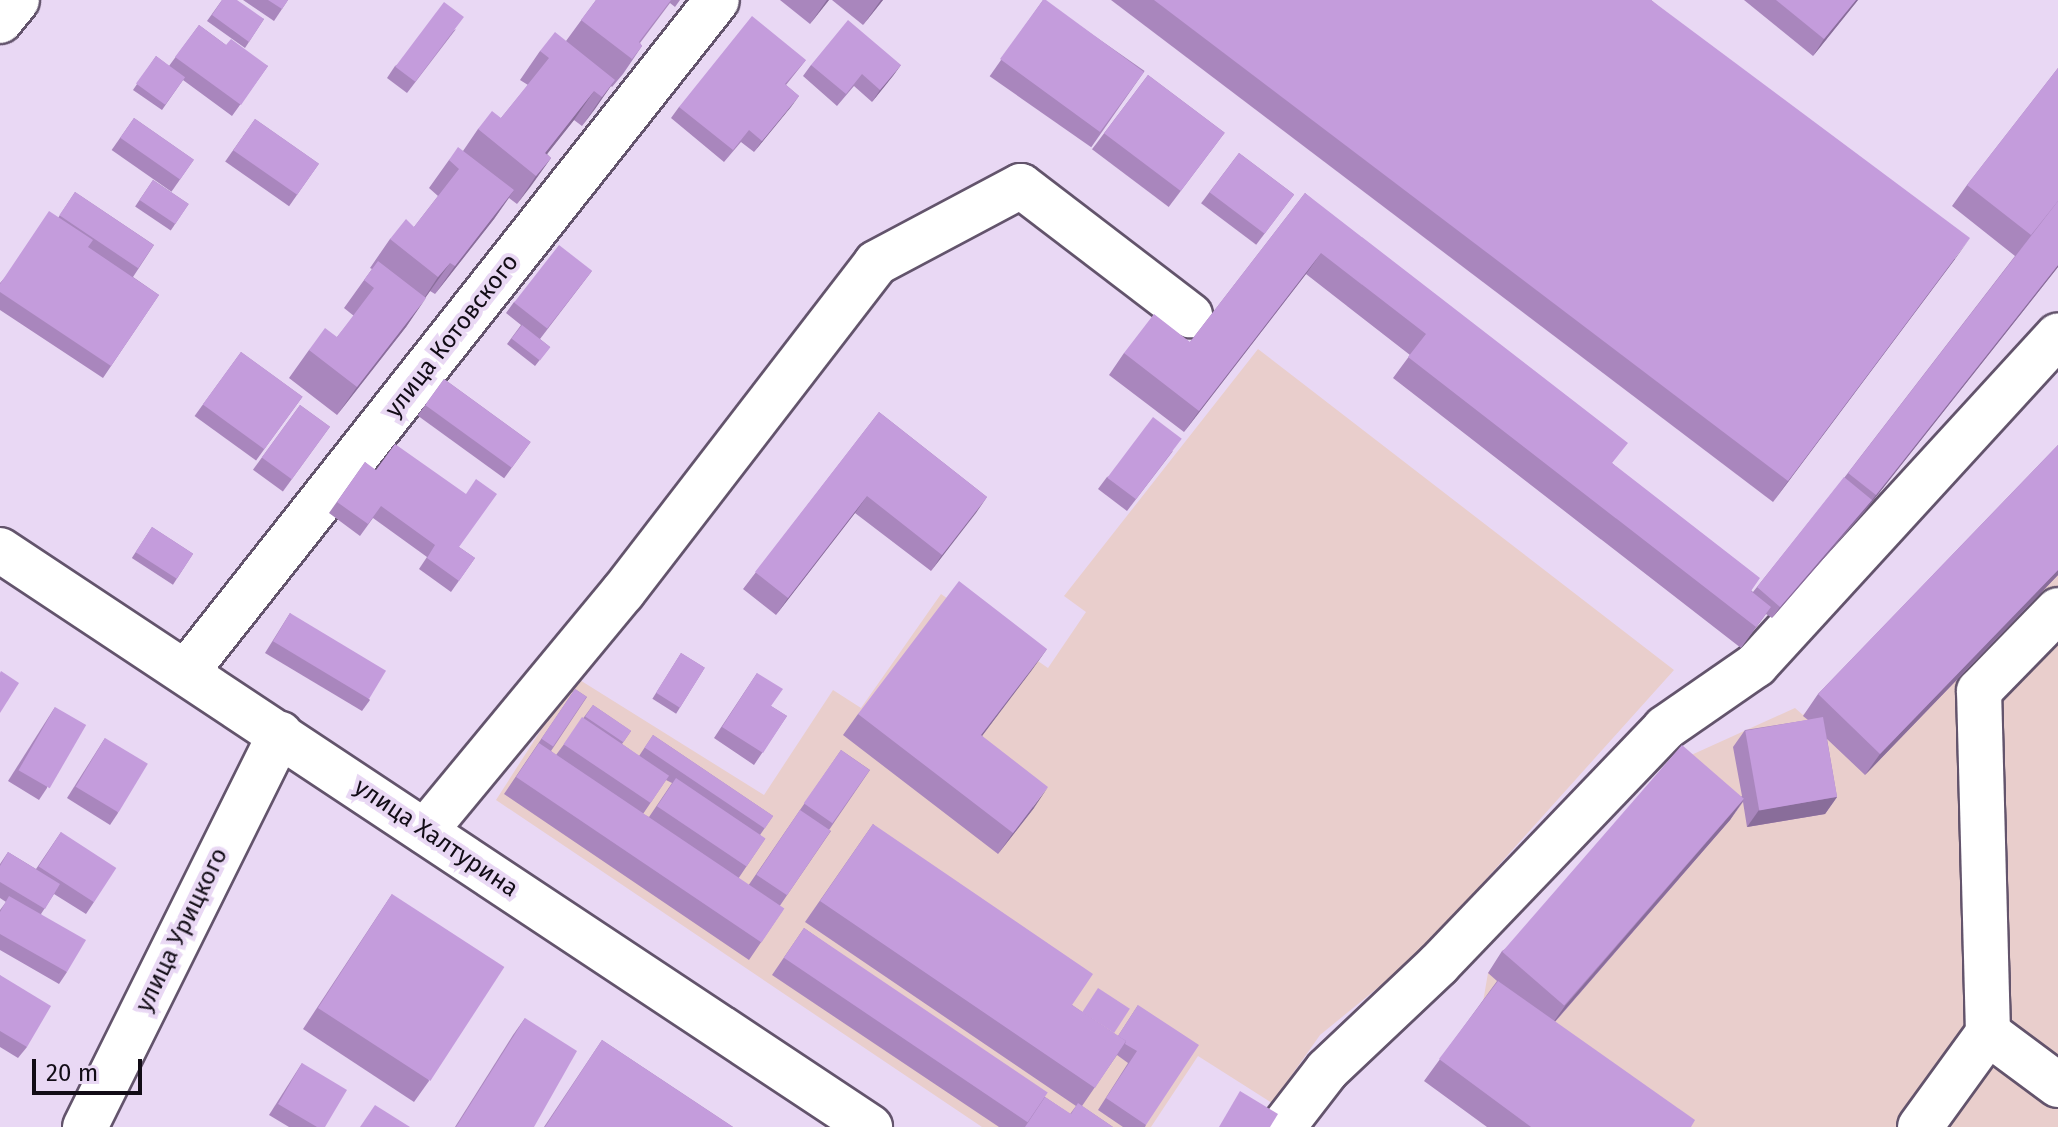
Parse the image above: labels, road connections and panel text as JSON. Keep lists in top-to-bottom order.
{
  "streets": {
    "street": ["улица Котовского", "улица Халтурина", "улица Урицкого"]
  },
  "crossings": [
    ["улица Котовского", "улица Халтурина"],
    ["улица Халтурина", "улица Урицкого"]
  ],
  "scale_bar": "20 m"
}
